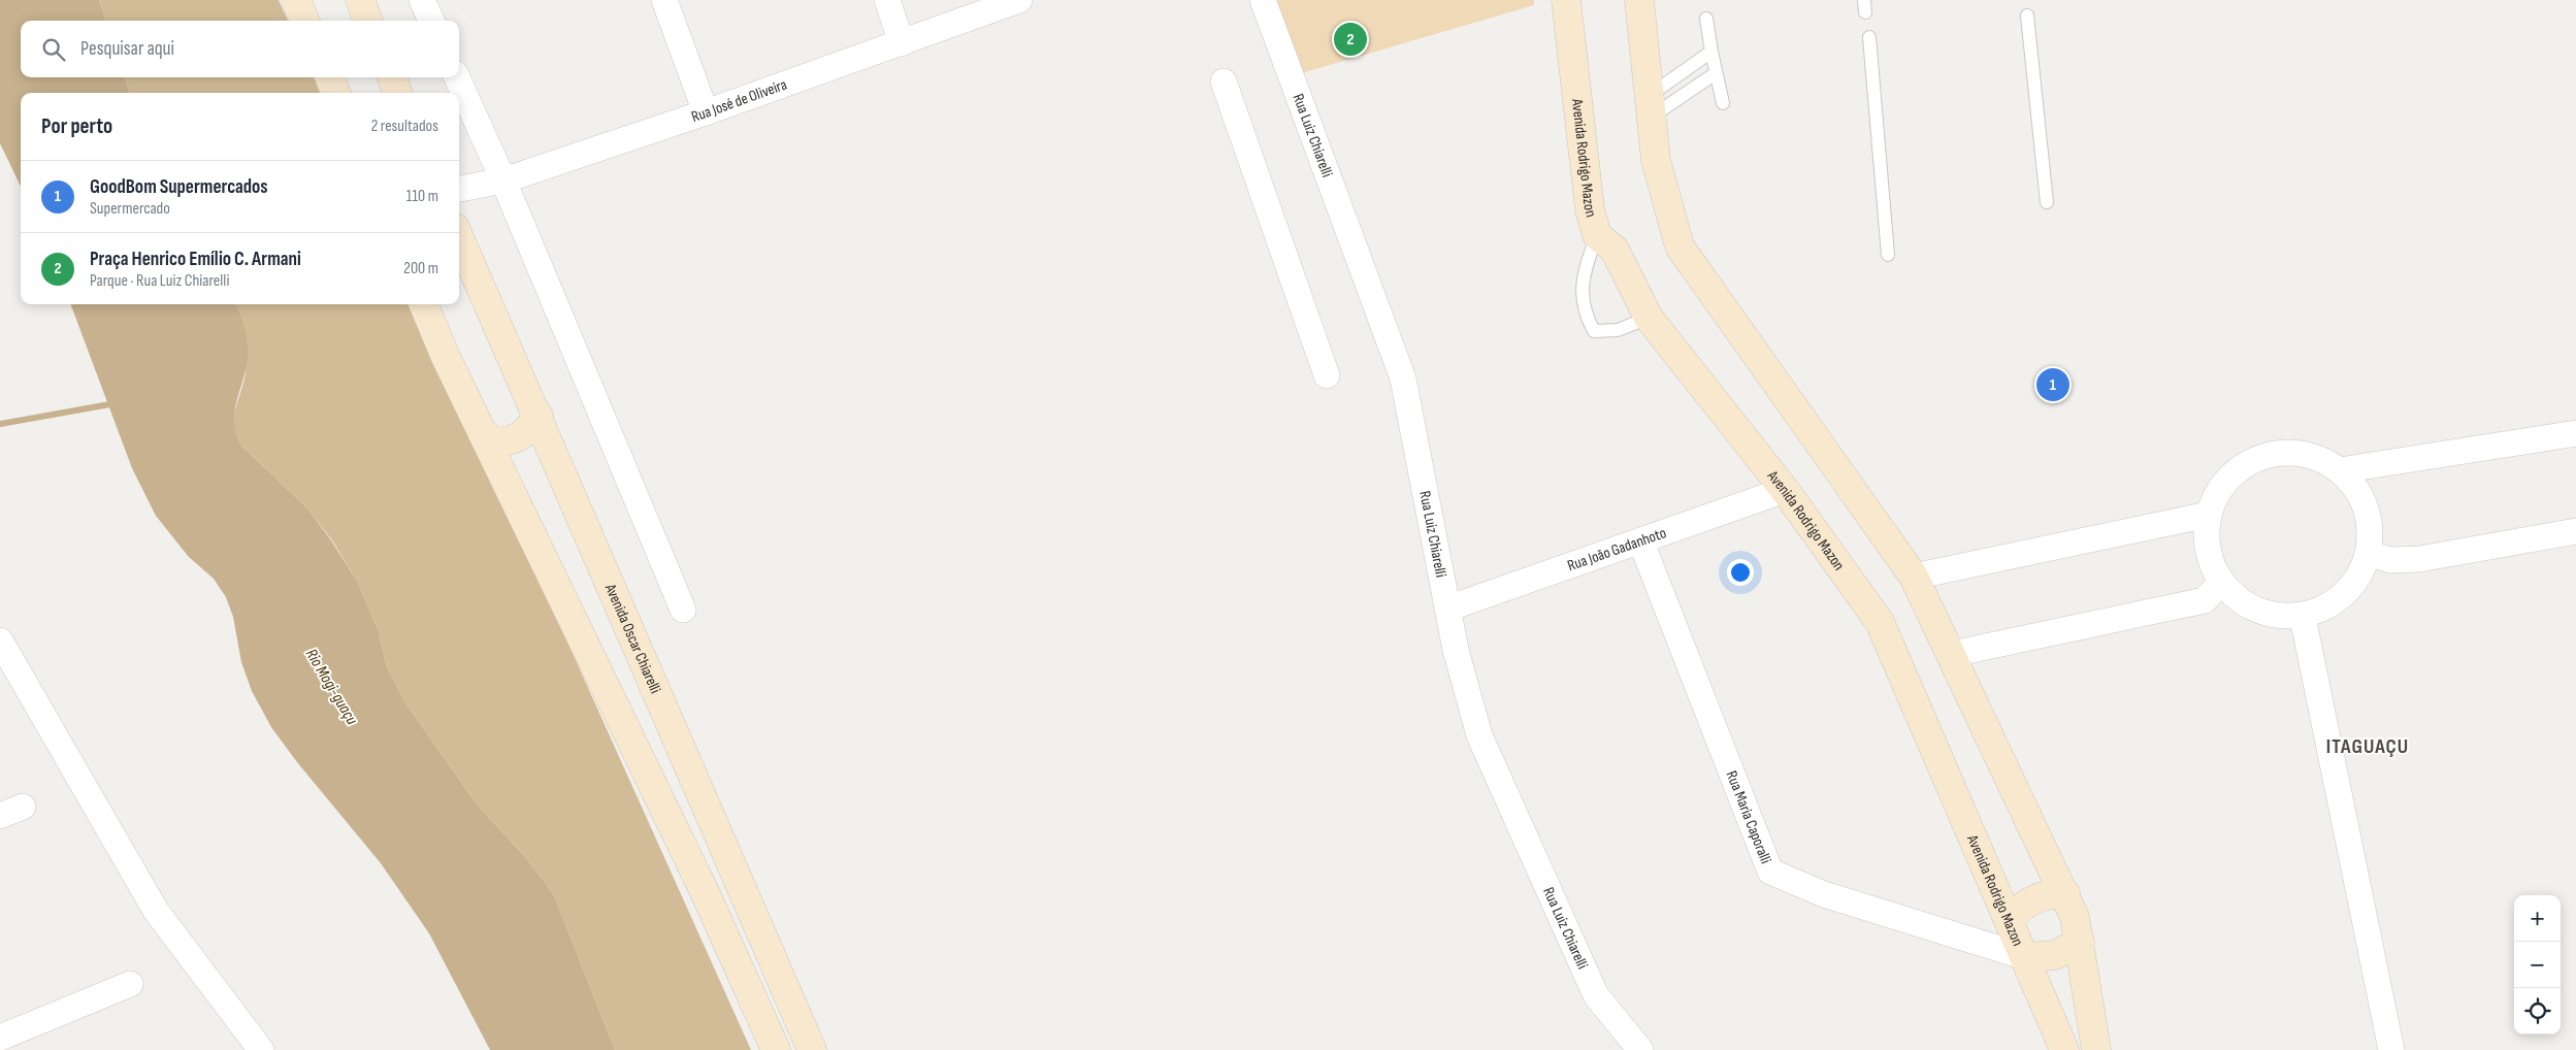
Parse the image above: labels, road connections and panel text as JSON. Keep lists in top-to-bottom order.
{
  "streets": {
    "street": [
      "Rua José de Oliveira",
      "Rua Luiz Chiarelli",
      "Avenida Rodrigo Mazon",
      "Rua João Gadanhoto",
      "Avenida Oscar Chiarelli",
      "Rua Maria Caporalli"
    ]
  },
  "crossings": [
    ["Rua Luiz Chiarelli", "Rua João Gadanhoto"],
    ["Avenida Rodrigo Mazon", "Rua João Gadanhoto"],
    ["Avenida Rodrigo Mazon", "Rua Maria Caporalli"],
    ["Rua João Gadanhoto", "Rua Maria Caporalli"]
  ],
  "districts": ["ITAGUAÇU"],
  "water": ["Rio Mogi-guaçu"],
  "page": {
    "pins": ["2", "1"],
    "search": "Pesquisar aqui",
    "heading": ["Por perto", "2 resultados"],
    "list": [
      {
        "mark": "1",
        "name": "GoodBom Supermercados",
        "note": "Supermercado",
        "value": "110 m"
      },
      {
        "mark": "2",
        "name": "Praça Henrico Emílio C. Armani",
        "note": "Parque · Rua Luiz Chiarelli",
        "value": "200 m"
      }
    ],
    "map_buttons": ["+", "−"]
  }
}
